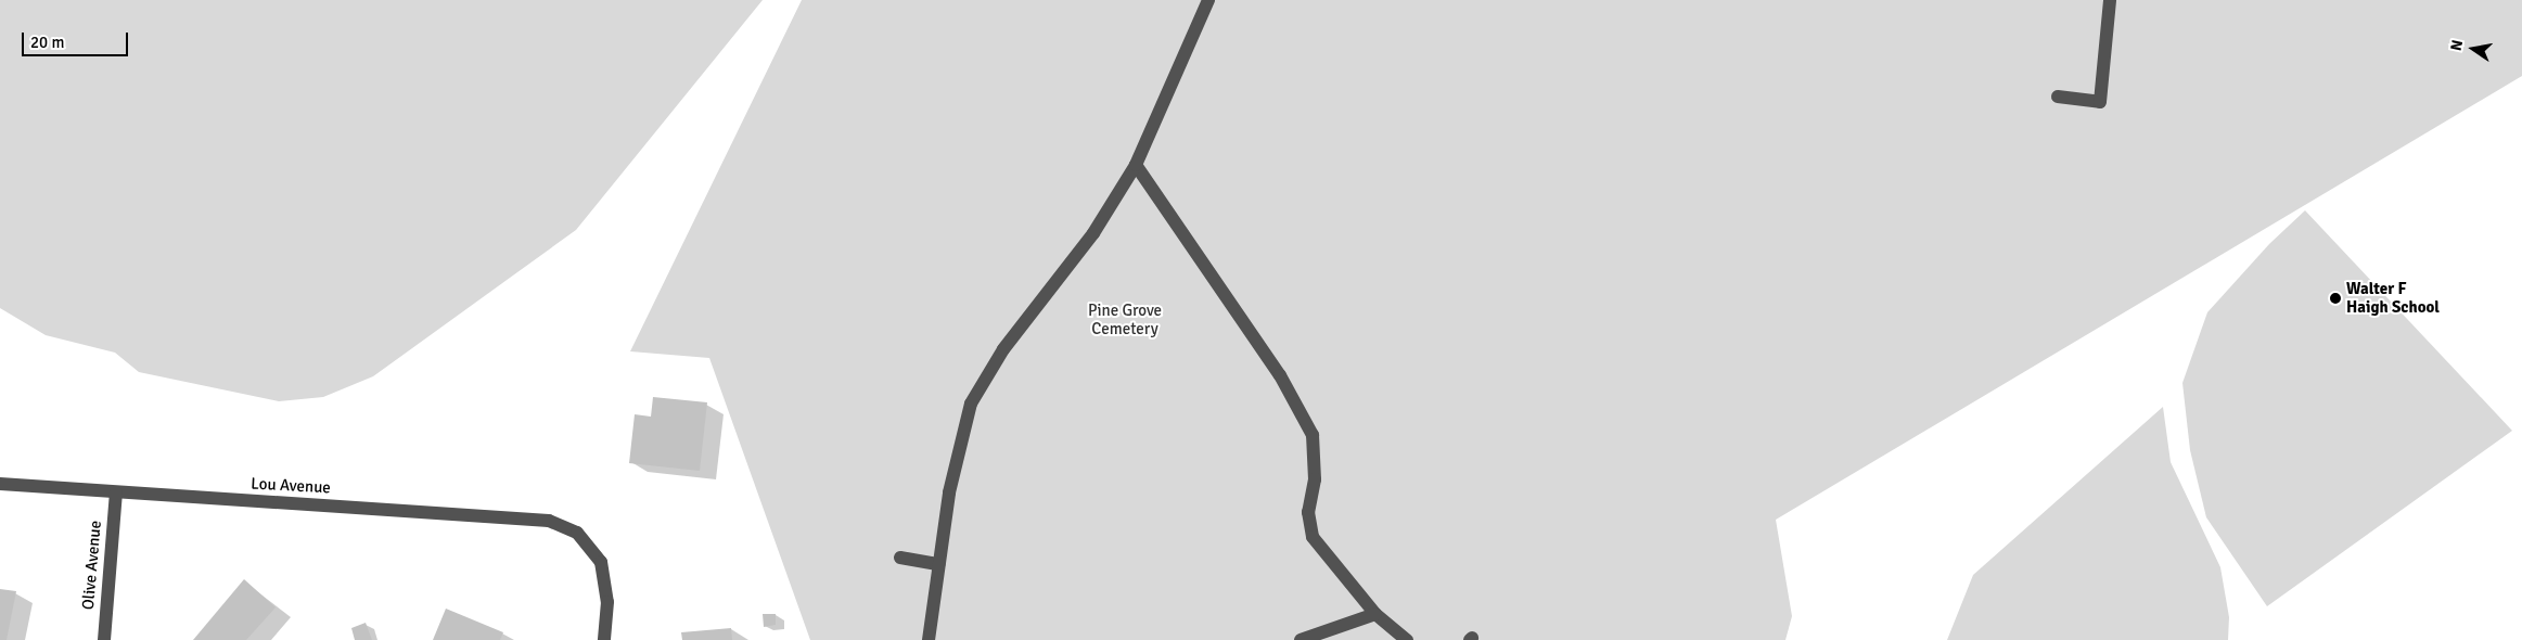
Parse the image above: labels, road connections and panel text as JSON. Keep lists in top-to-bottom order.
{
  "streets": {
    "street": ["Lou Avenue", "Olive Avenue"]
  },
  "crossings": [
    ["Lou Avenue", "Olive Avenue"]
  ],
  "parks": ["Pine Grove Cemetery"],
  "places": ["Walter F Haigh School"],
  "scale_bar": "20 m",
  "north": "left"
}
